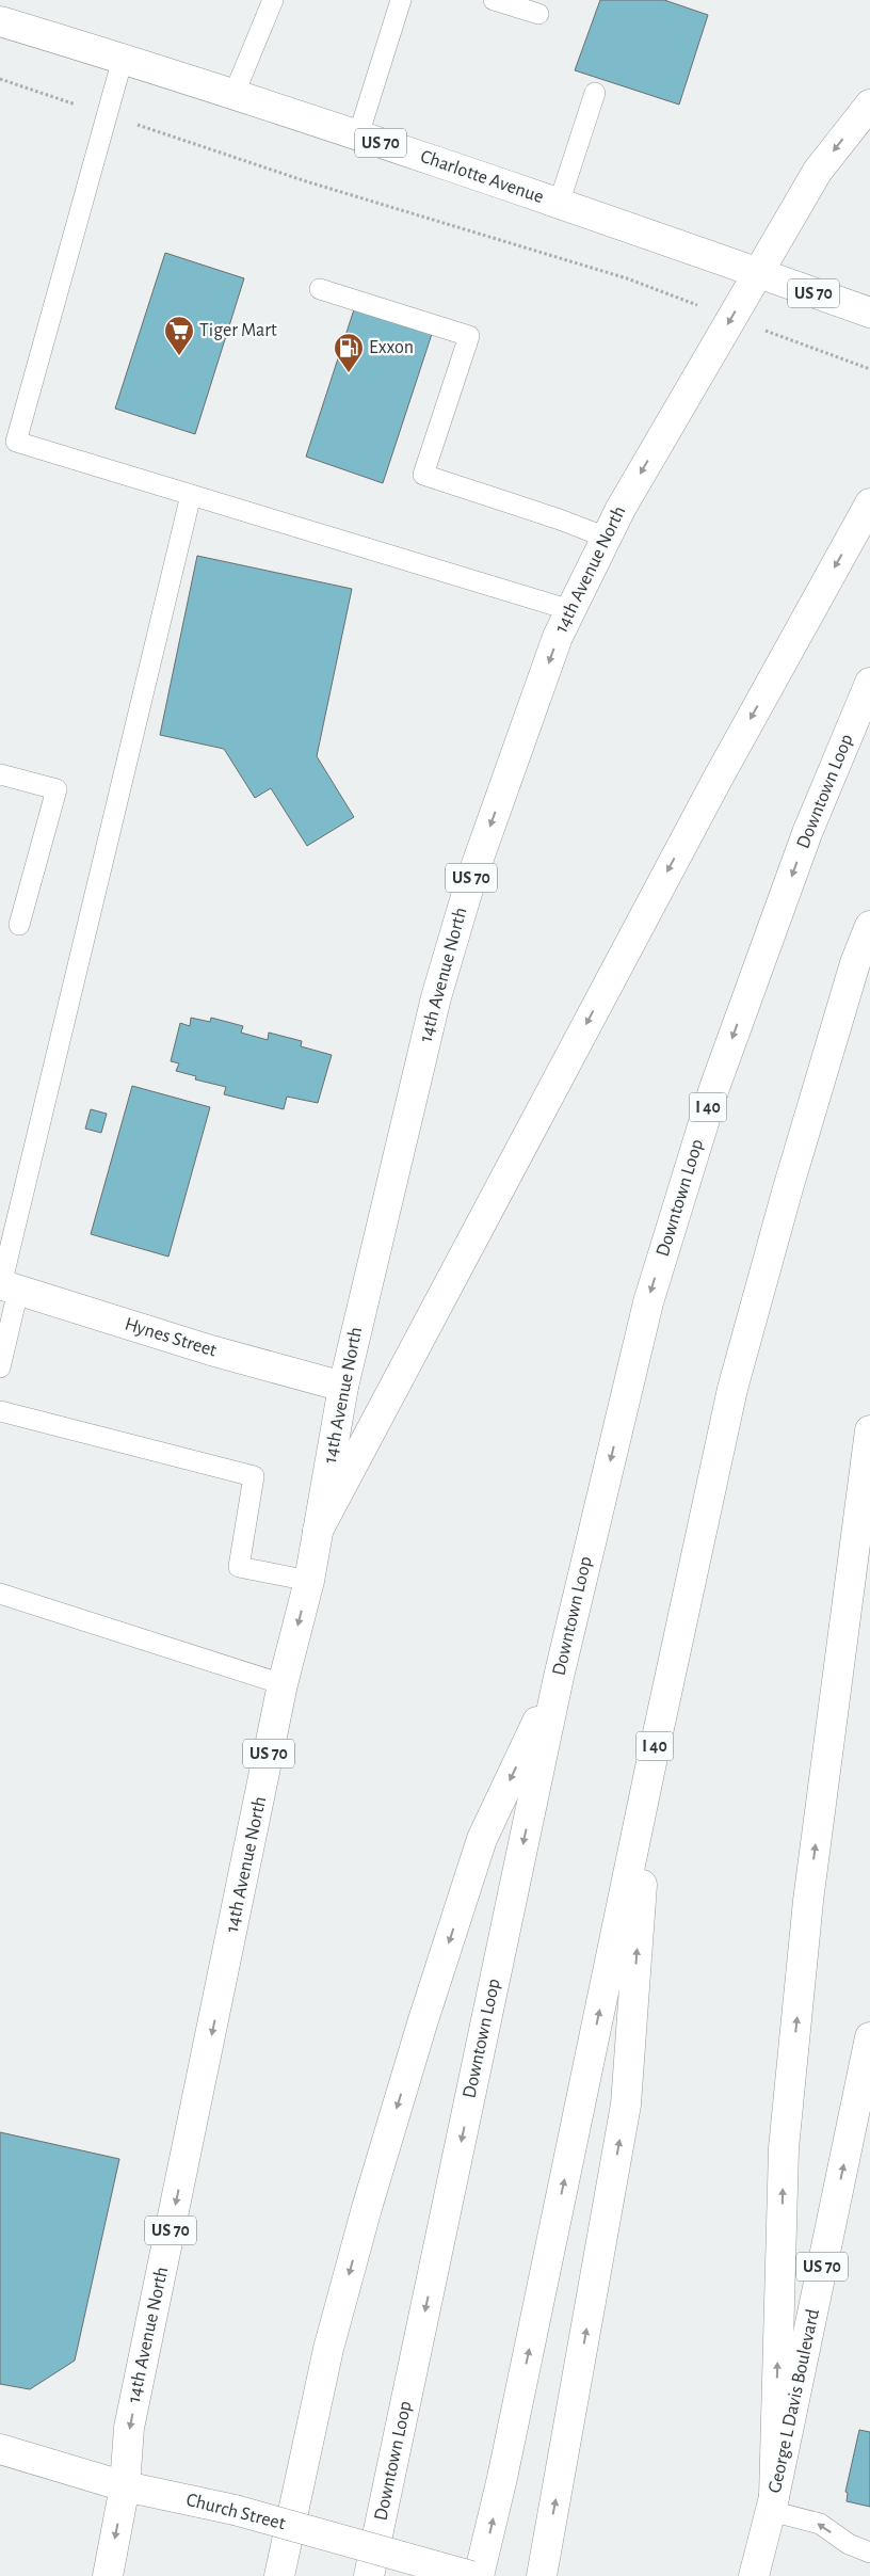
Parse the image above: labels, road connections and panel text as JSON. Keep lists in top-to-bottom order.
{
  "streets": {
    "main road": [
      "US 70",
      "Charlotte Avenue",
      "14th Avenue North",
      "Downtown Loop",
      "I 40",
      "Hynes Street",
      "George L Davis Boulevard",
      "Church Street"
    ]
  },
  "crossings": [
    ["Charlotte Avenue", "14th Avenue North"],
    ["14th Avenue North", "Hynes Street"],
    ["14th Avenue North", "Church Street"]
  ],
  "places": {
    "supermarket": ["Tiger Mart"],
    "fuel station": ["Exxon"]
  }
}
